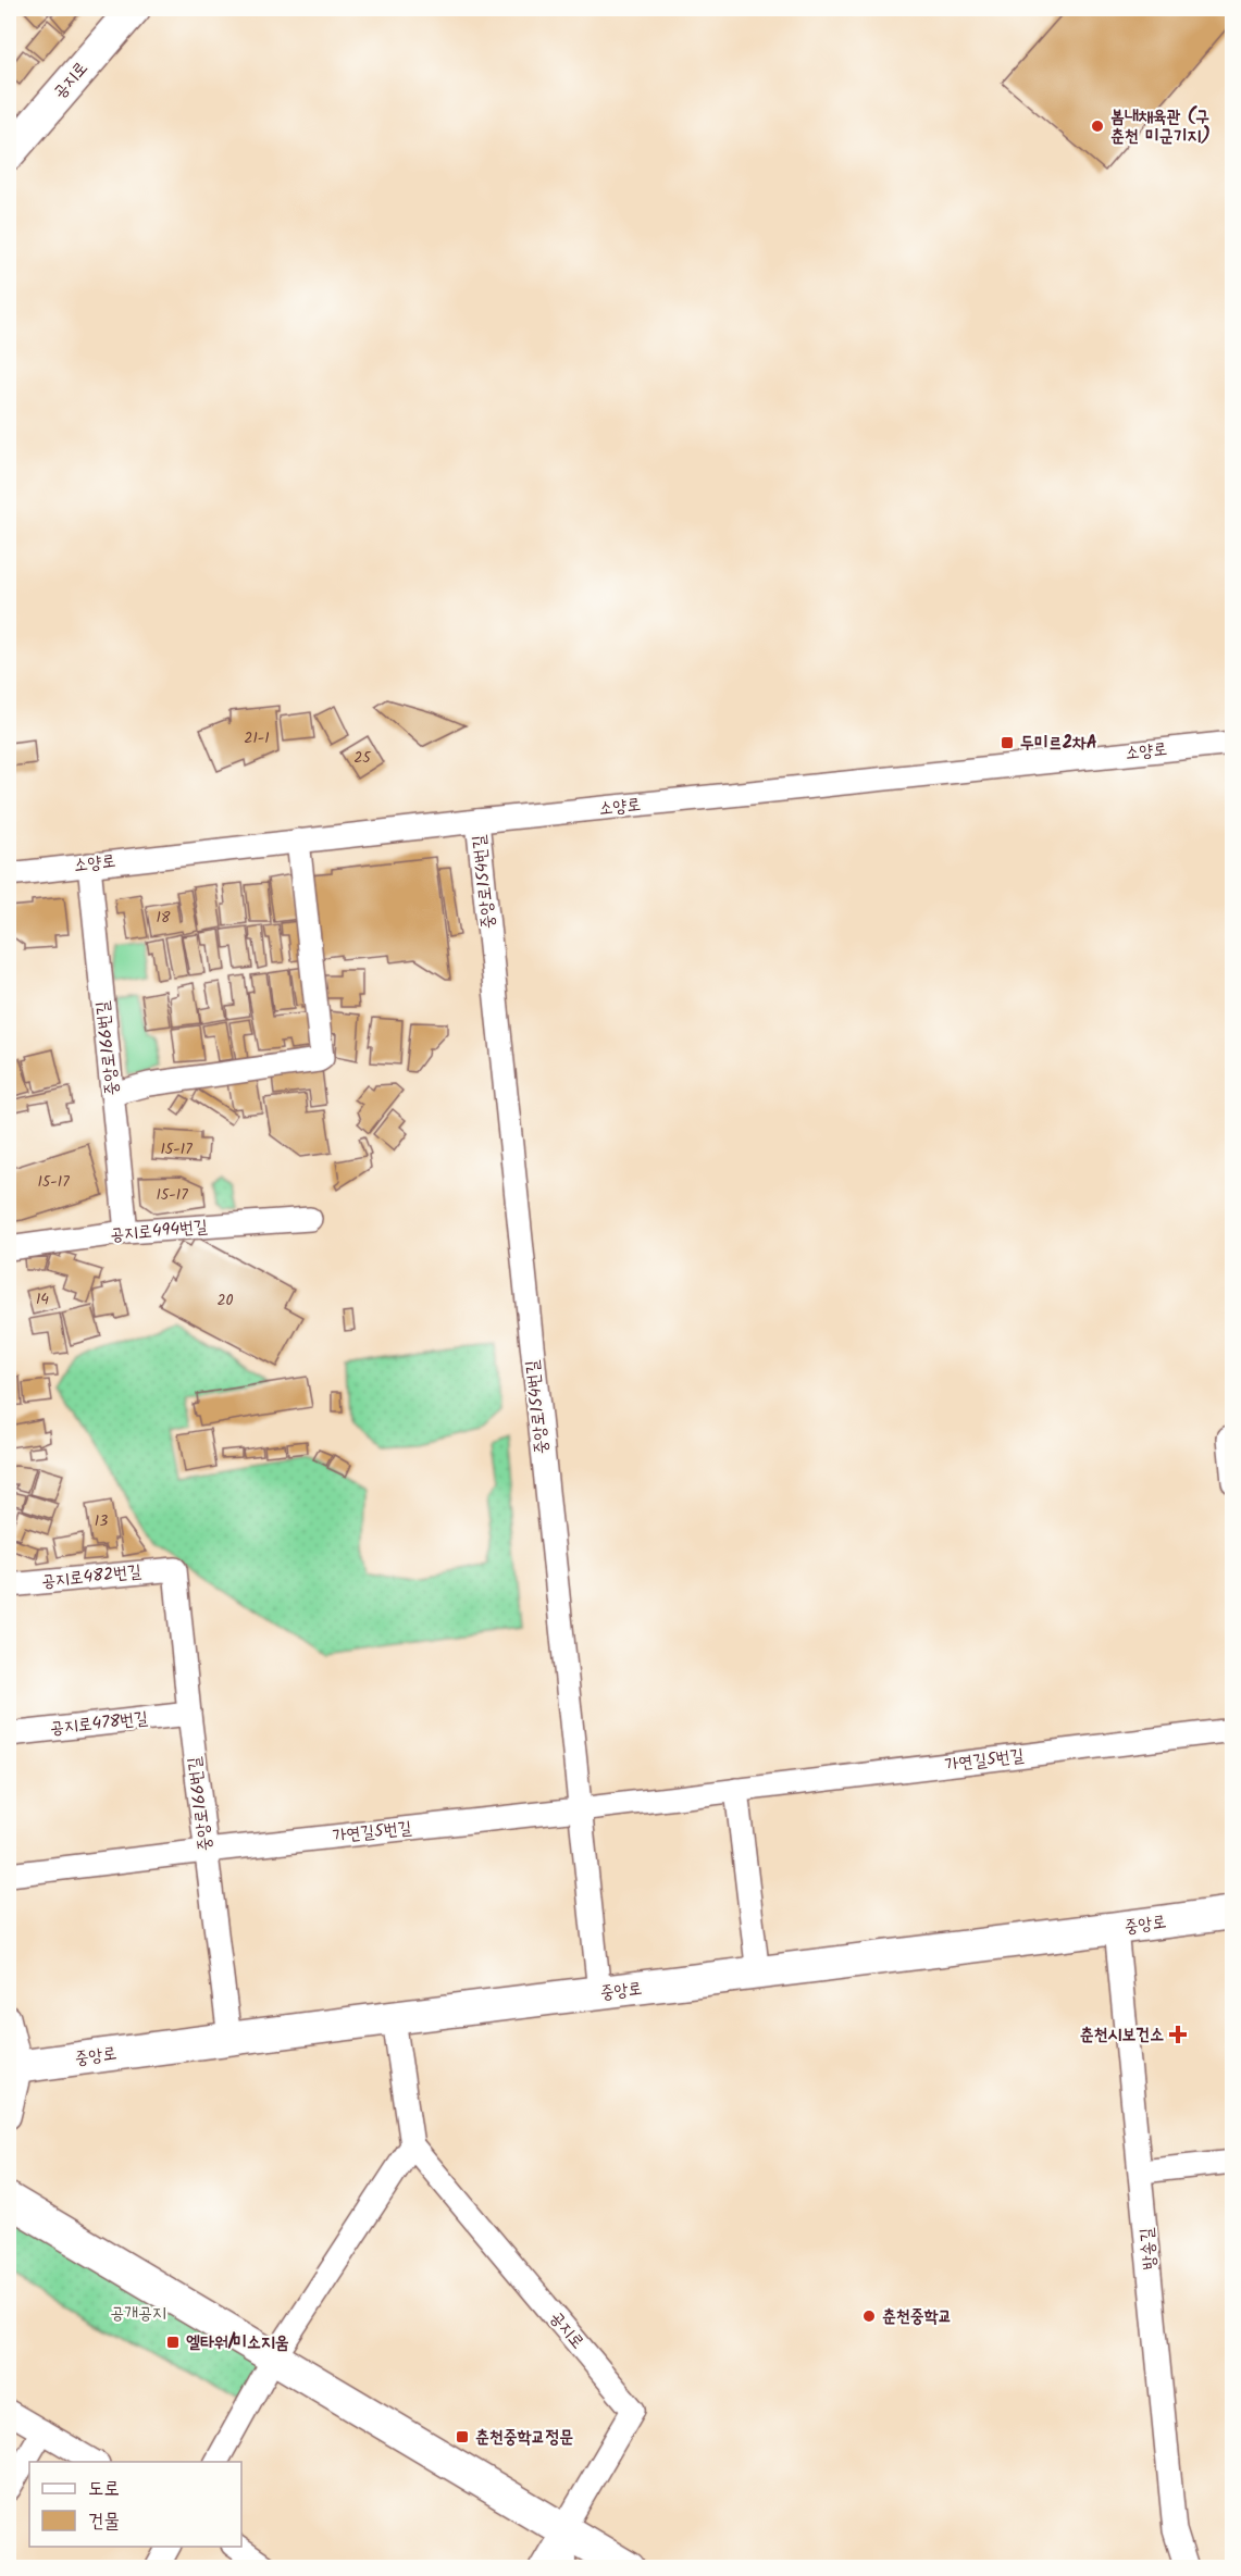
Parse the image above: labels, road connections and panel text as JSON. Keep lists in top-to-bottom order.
{
  "streets": {
    "street": [
      "공지로",
      "소양로",
      "중앙로154번길",
      "중앙로166번길",
      "공지로494번길",
      "공지로482번길",
      "공지로478번길",
      "가연길5번길",
      "중앙로",
      "방송길"
    ]
  },
  "crossings": [
    ["소양로", "중앙로154번길"],
    ["소양로", "중앙로166번길"],
    ["중앙로154번길", "가연길5번길"],
    ["중앙로154번길", "중앙로"],
    ["중앙로166번길", "공지로494번길"],
    ["중앙로166번길", "공지로482번길"],
    ["중앙로166번길", "공지로478번길"],
    ["중앙로166번길", "가연길5번길"],
    ["중앙로166번길", "중앙로"],
    ["중앙로", "방송길"]
  ],
  "parks": ["공개공지"],
  "places": {
    "other": ["봄내채육관 (구 춘천 미군기지)", "춘천중학교"],
    "transit": ["두미르2차A", "엘타워/미소지움", "춘천중학교정문"],
    "health": ["춘천시보건소"]
  },
  "house_numbers": [
    "21-1",
    "25",
    "18",
    "15-17",
    "15-17",
    "15-17",
    "14",
    "20",
    "13"
  ],
  "legend": ["도로", "건물"]
}
